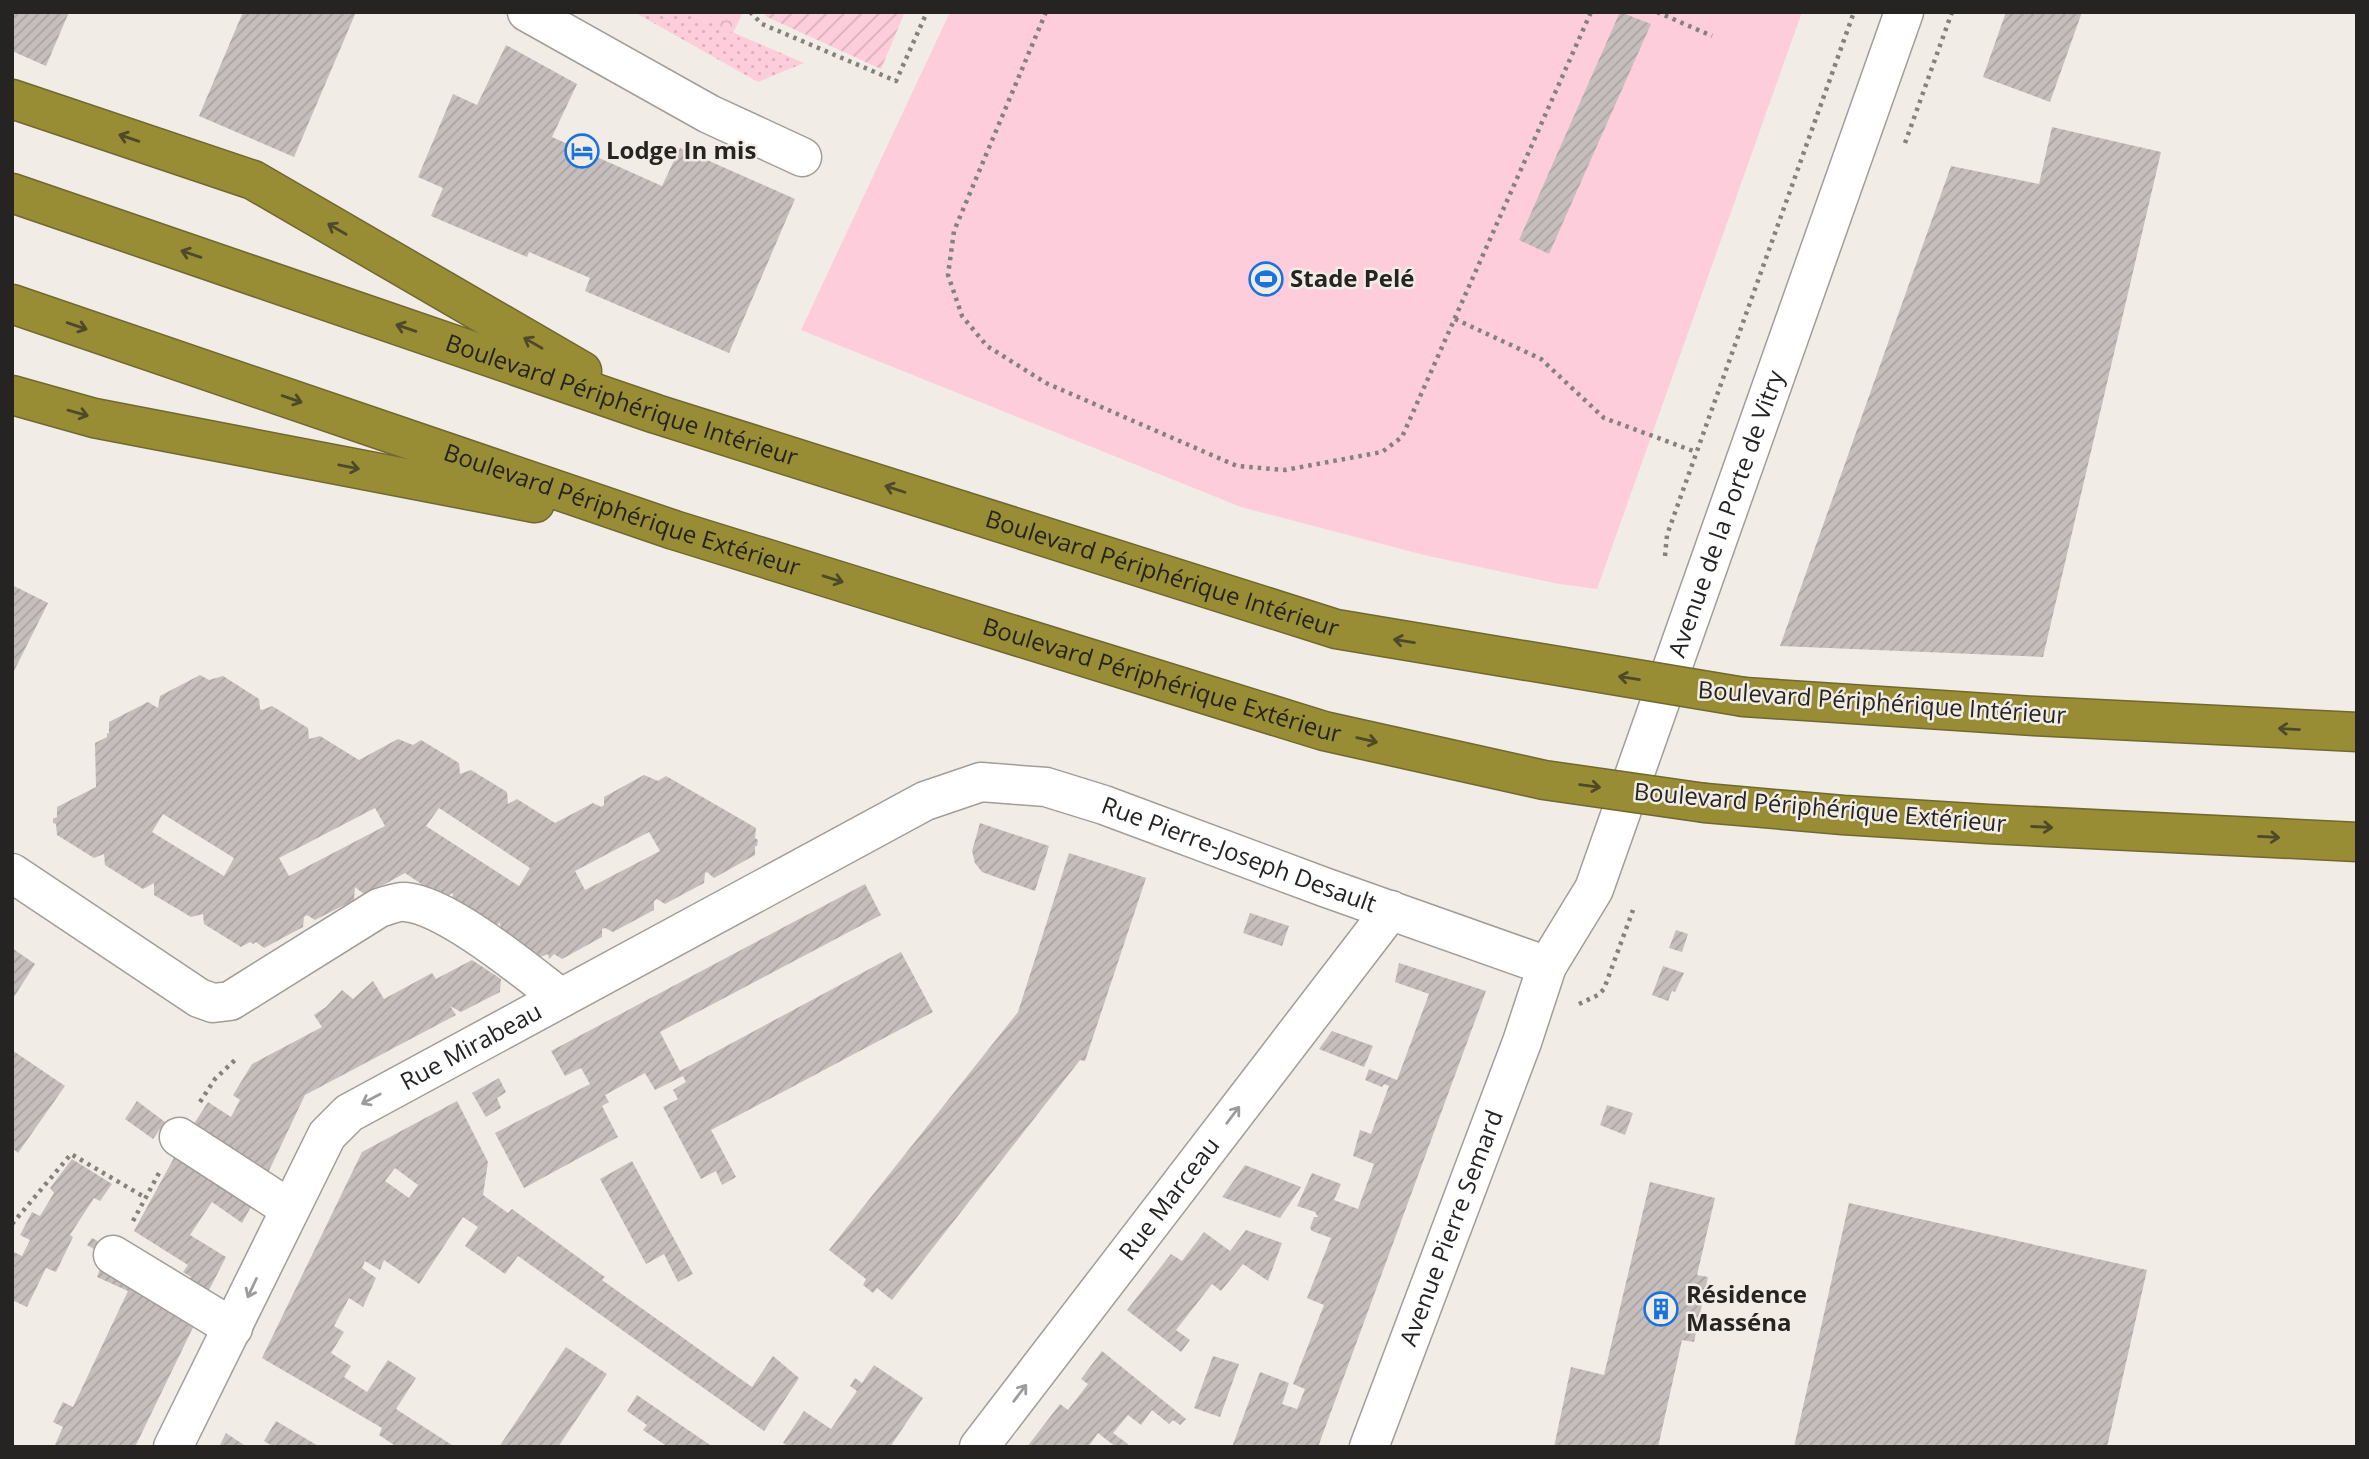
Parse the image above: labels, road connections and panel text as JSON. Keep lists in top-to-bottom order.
{
  "streets": {
    "highway": ["Boulevard Périphérique Intérieur", "Boulevard Périphérique Extérieur"],
    "street": [
      "Avenue de la Porte de Vitry",
      "Rue Pierre-Joseph Desault",
      "Rue Mirabeau",
      "Rue Marceau",
      "Avenue Pierre Semard"
    ]
  },
  "crossings": [
    ["Avenue de la Porte de Vitry", "Rue Pierre-Joseph Desault"],
    ["Avenue de la Porte de Vitry", "Avenue Pierre Semard"],
    ["Rue Pierre-Joseph Desault", "Rue Mirabeau"],
    ["Rue Pierre-Joseph Desault", "Rue Marceau"]
  ],
  "one_way": ["Rue Mirabeau", "Rue Marceau"],
  "places": {
    "hotel": ["Lodge In mis"],
    "sports": ["Stade Pelé"],
    "building": ["Résidence Masséna"]
  }
}
